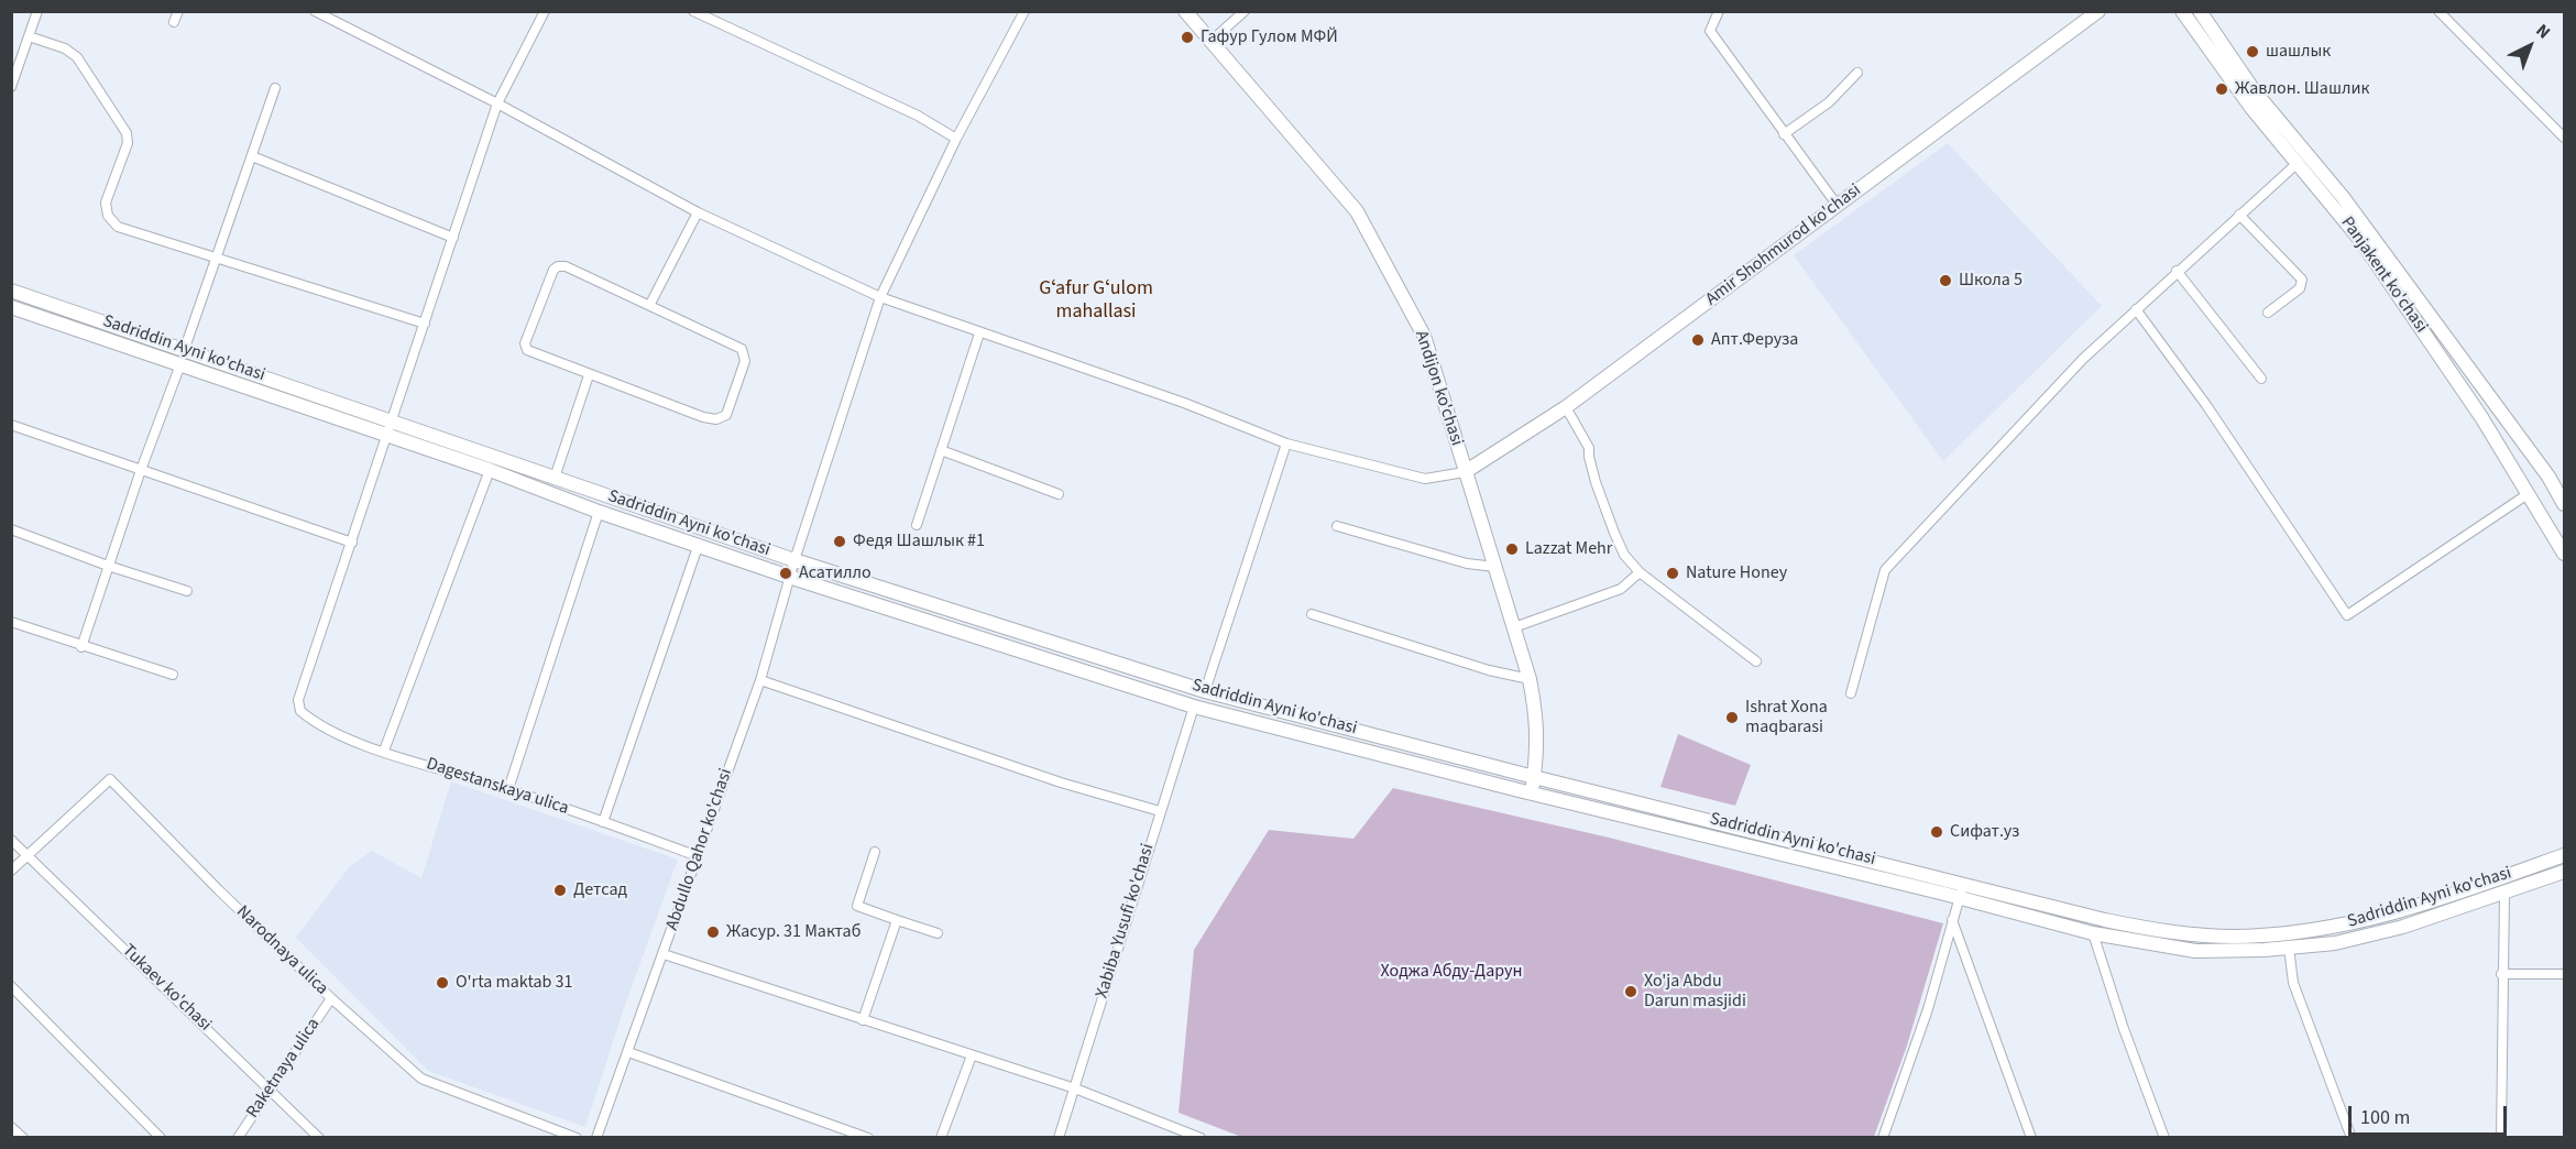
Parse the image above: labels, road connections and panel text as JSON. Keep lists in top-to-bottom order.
{
  "streets": {
    "main road": [
      "Amir Shohmurod ko'chasi",
      "Panjakent ko'chasi",
      "Sadriddin Ayni ko'chasi",
      "Andijon ko'chasi"
    ],
    "street": [
      "Dagestanskaya ulica",
      "Abdullo Qahor ko'chasi",
      "Xabiba Yusufi ko'chasi",
      "Narodnaya ulica",
      "Tukaev ko'chasi",
      "Raketnaya ulica"
    ]
  },
  "crossings": [
    ["Amir Shohmurod ko'chasi", "Andijon ko'chasi"],
    ["Sadriddin Ayni ko'chasi", "Andijon ko'chasi"],
    ["Sadriddin Ayni ko'chasi", "Abdullo Qahor ko'chasi"],
    ["Sadriddin Ayni ko'chasi", "Xabiba Yusufi ko'chasi"],
    ["Dagestanskaya ulica", "Abdullo Qahor ko'chasi"],
    ["Narodnaya ulica", "Tukaev ko'chasi"],
    ["Narodnaya ulica", "Raketnaya ulica"],
    ["Tukaev ko'chasi", "Raketnaya ulica"]
  ],
  "districts": ["Gʻafur Gʻulom mahallasi"],
  "parks": ["Ходжа Абду-Дарун"],
  "places": [
    "Гафур Гулом МФЙ",
    "шашлык",
    "Жавлон. Шашлик",
    "Школа 5",
    "Апт.Феруза",
    "Федя Шашлык #1",
    "Lazzat Mehr",
    "Асатилло",
    "Nature Honey",
    "Ishrat Хоnа mаqbаrasi",
    "Сифат.уз",
    "Детсад",
    "Жасур. 31 Мактаб",
    "O'rta maktab 31",
    "Xo'ja Abdu Darun masjidi"
  ],
  "scale_bar": "100 m",
  "north": "top right"
}
